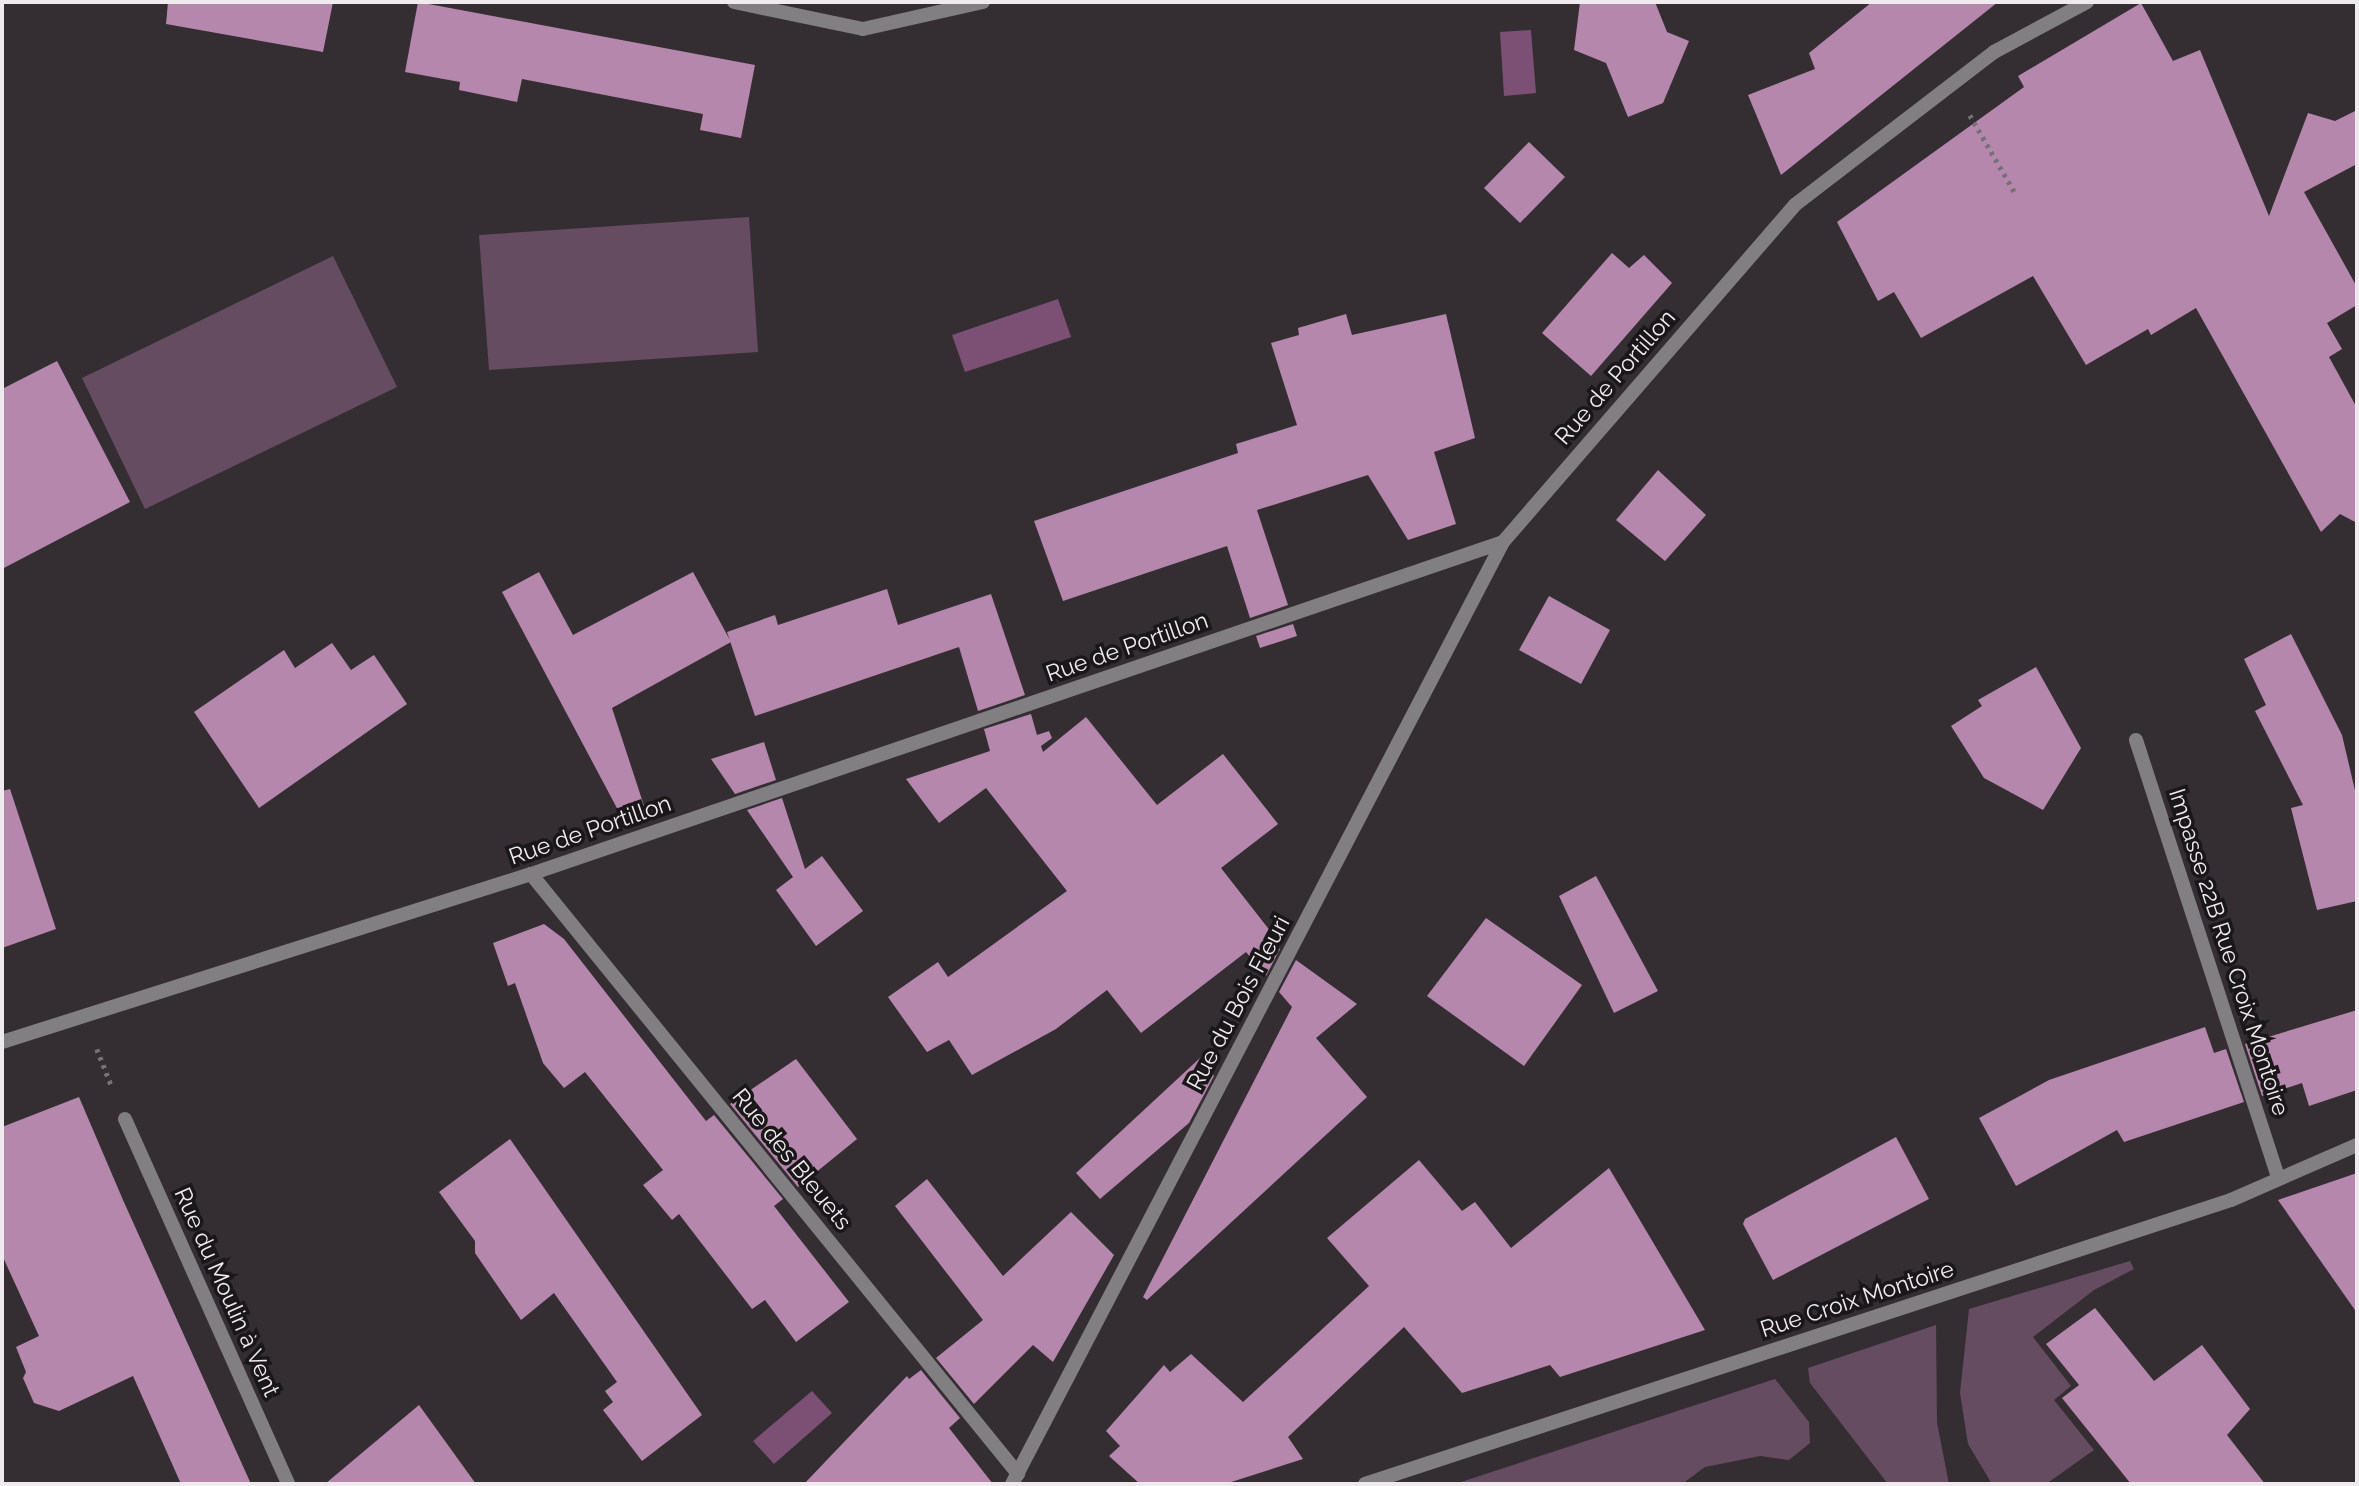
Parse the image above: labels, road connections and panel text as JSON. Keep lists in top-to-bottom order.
{
  "streets": {
    "street": [
      "Rue de Portillon",
      "Impasse 22B Rue Croix Montoire",
      "Rue du Bois Fleuri",
      "Rue des Bleuets",
      "Rue du Moulin à Vent",
      "Rue Croix Montoire"
    ]
  },
  "crossings": [
    ["Rue de Portillon", "Rue du Bois Fleuri"],
    ["Rue de Portillon", "Rue des Bleuets"],
    ["Impasse 22B Rue Croix Montoire", "Rue Croix Montoire"],
    ["Rue du Bois Fleuri", "Rue des Bleuets"]
  ]
}
